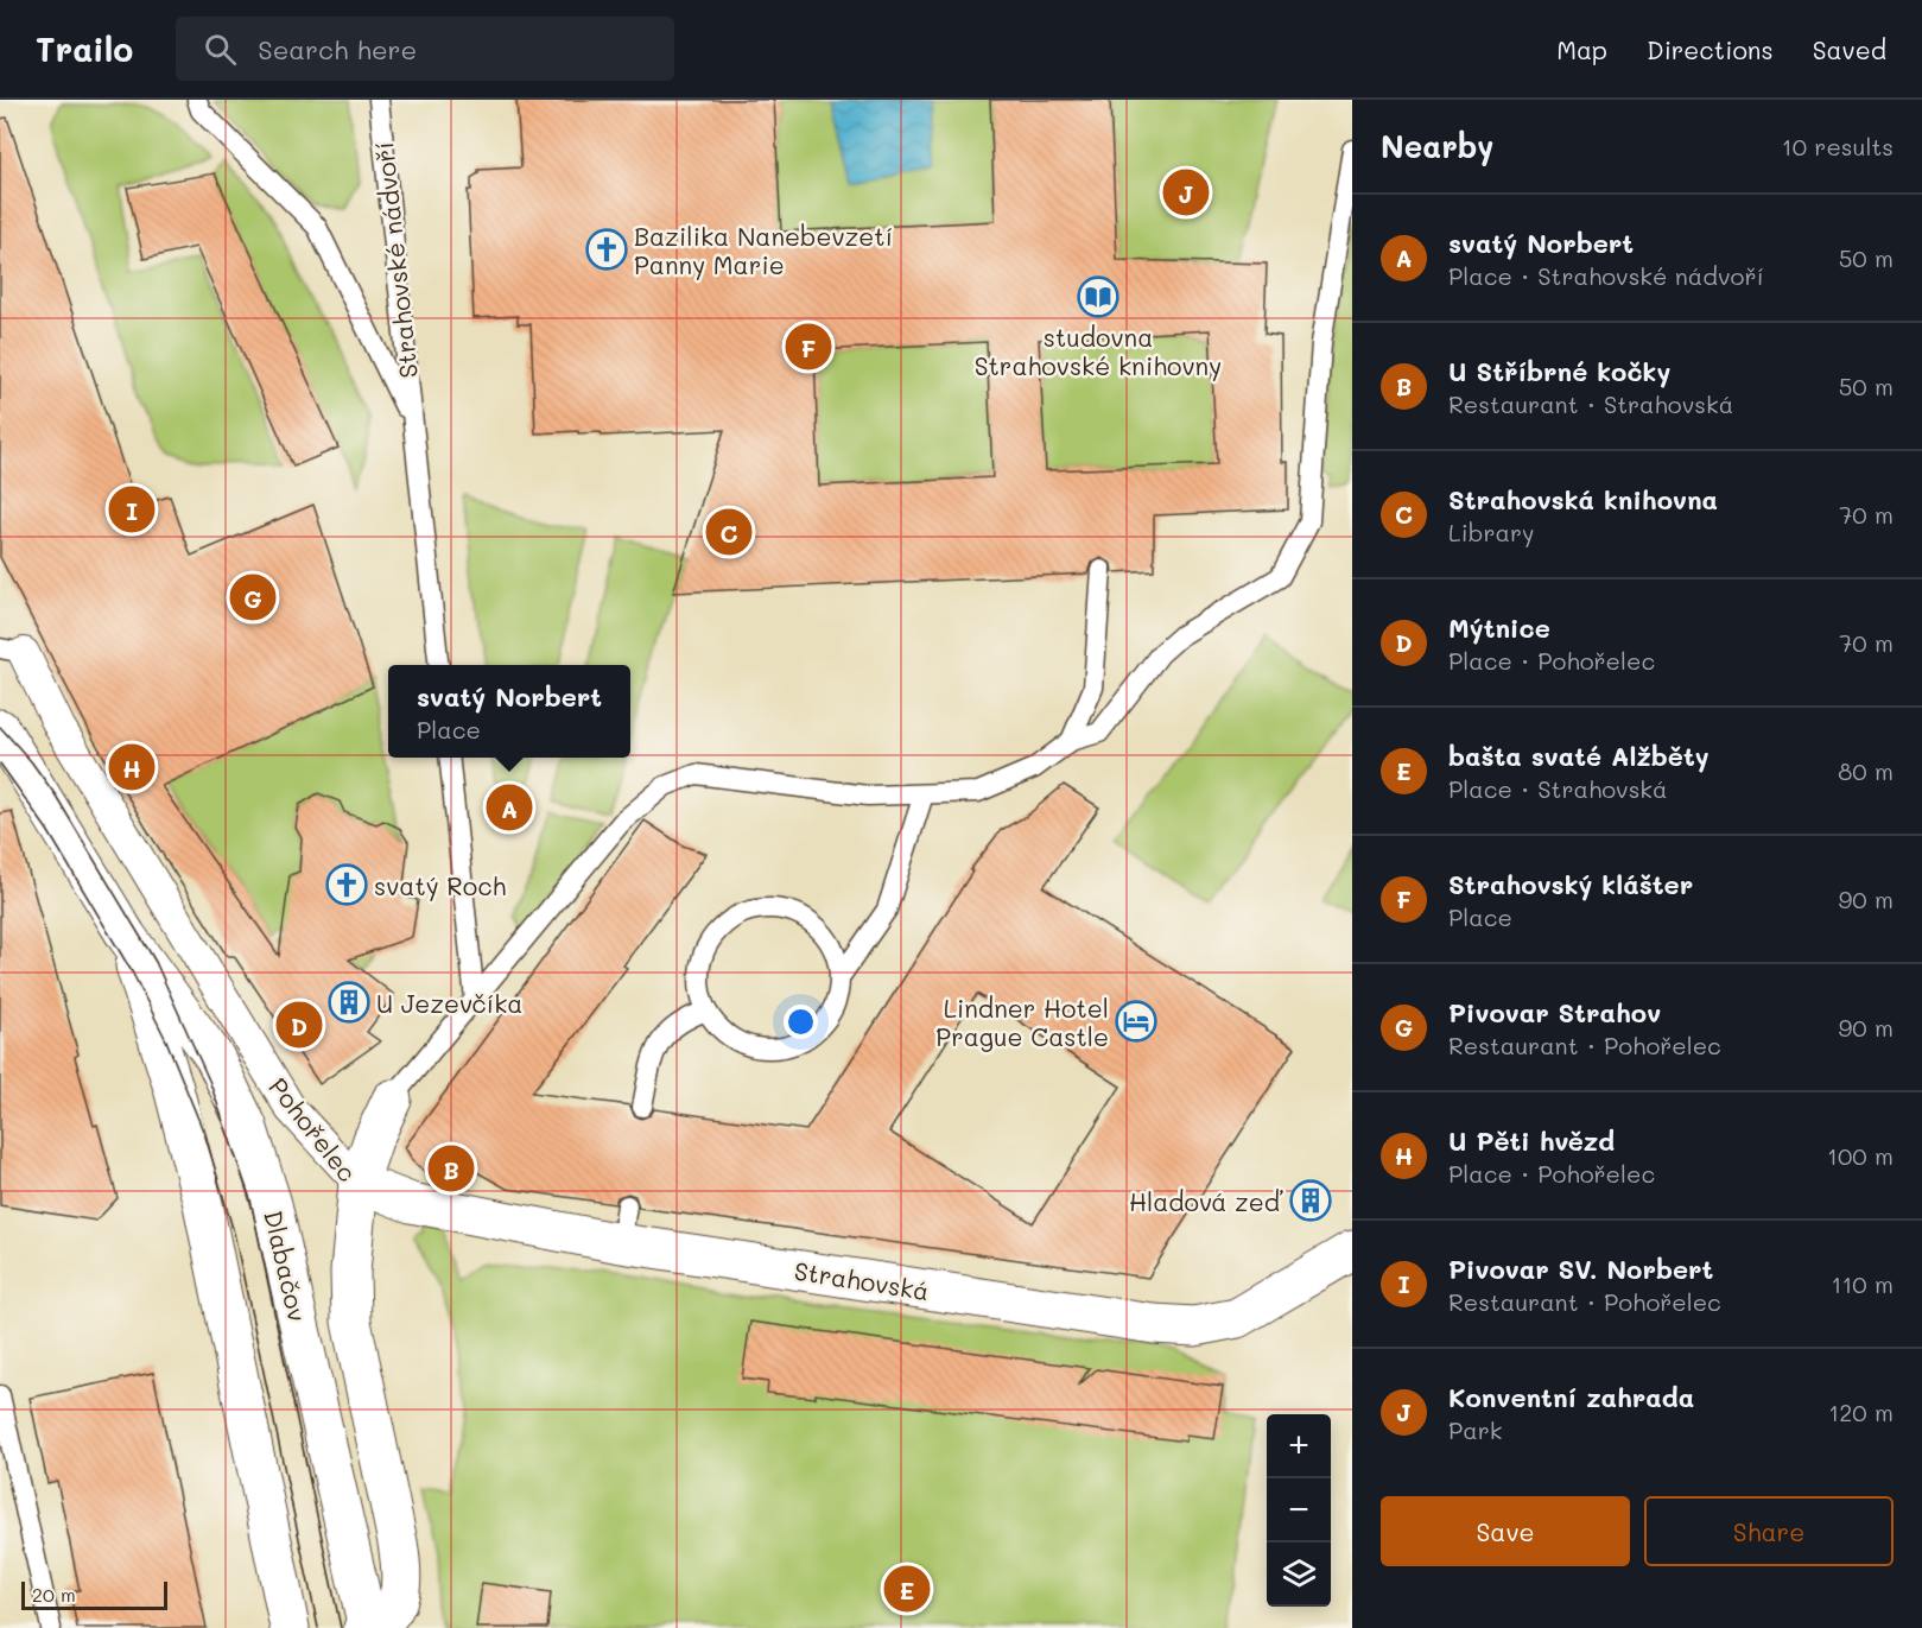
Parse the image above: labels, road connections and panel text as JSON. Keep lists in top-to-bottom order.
{
  "streets": {
    "main road": ["Pohořelec", "Dlabačov", "Strahovská"],
    "lane": ["Strahovské nádvoří"]
  },
  "crossings": [
    ["Pohořelec", "Dlabačov"],
    ["Pohořelec", "Strahovská"]
  ],
  "places": {
    "church": ["Bazilika Nanebevzetí Panny Marie", "svatý Roch"],
    "library": ["studovna Strahovské knihovny"],
    "building": ["U Jezevčíka", "Hladová zeď"],
    "hotel": ["Lindner Hotel Prague Castle"]
  },
  "scale_bar": "20 m",
  "page": {
    "header": "Trailo",
    "search": "Search here",
    "nav": ["Map", "Directions", "Saved"],
    "heading": ["Nearby", "10 results"],
    "pins": [
      "J",
      "F",
      "I",
      "C",
      "G",
      "H",
      "A",
      "D",
      "B",
      "E"
    ],
    "list": [
      {
        "mark": "A",
        "name": "svatý Norbert",
        "note": "Place · Strahovské nádvoří",
        "value": "50 m"
      },
      {
        "mark": "B",
        "name": "U Stříbrné kočky",
        "note": "Restaurant · Strahovská",
        "value": "50 m"
      },
      {
        "mark": "C",
        "name": "Strahovská knihovna",
        "note": "Library",
        "value": "70 m"
      },
      {
        "mark": "D",
        "name": "Mýtnice",
        "note": "Place · Pohořelec",
        "value": "70 m"
      },
      {
        "mark": "E",
        "name": "bašta svaté Alžběty",
        "note": "Place · Strahovská",
        "value": "80 m"
      },
      {
        "mark": "F",
        "name": "Strahovský klášter",
        "note": "Place",
        "value": "90 m"
      },
      {
        "mark": "G",
        "name": "Pivovar Strahov",
        "note": "Restaurant · Pohořelec",
        "value": "90 m"
      },
      {
        "mark": "H",
        "name": "U Pěti hvězd",
        "note": "Place · Pohořelec",
        "value": "100 m"
      },
      {
        "mark": "I",
        "name": "Pivovar SV. Norbert",
        "note": "Restaurant · Pohořelec",
        "value": "110 m"
      },
      {
        "mark": "J",
        "name": "Konventní zahrada",
        "note": "Park",
        "value": "120 m"
      }
    ],
    "popup": ["svatý Norbert", "Place"],
    "map_buttons": ["+", "−"],
    "buttons": ["Save", "Share"],
    "scale": "20 m"
  }
}
